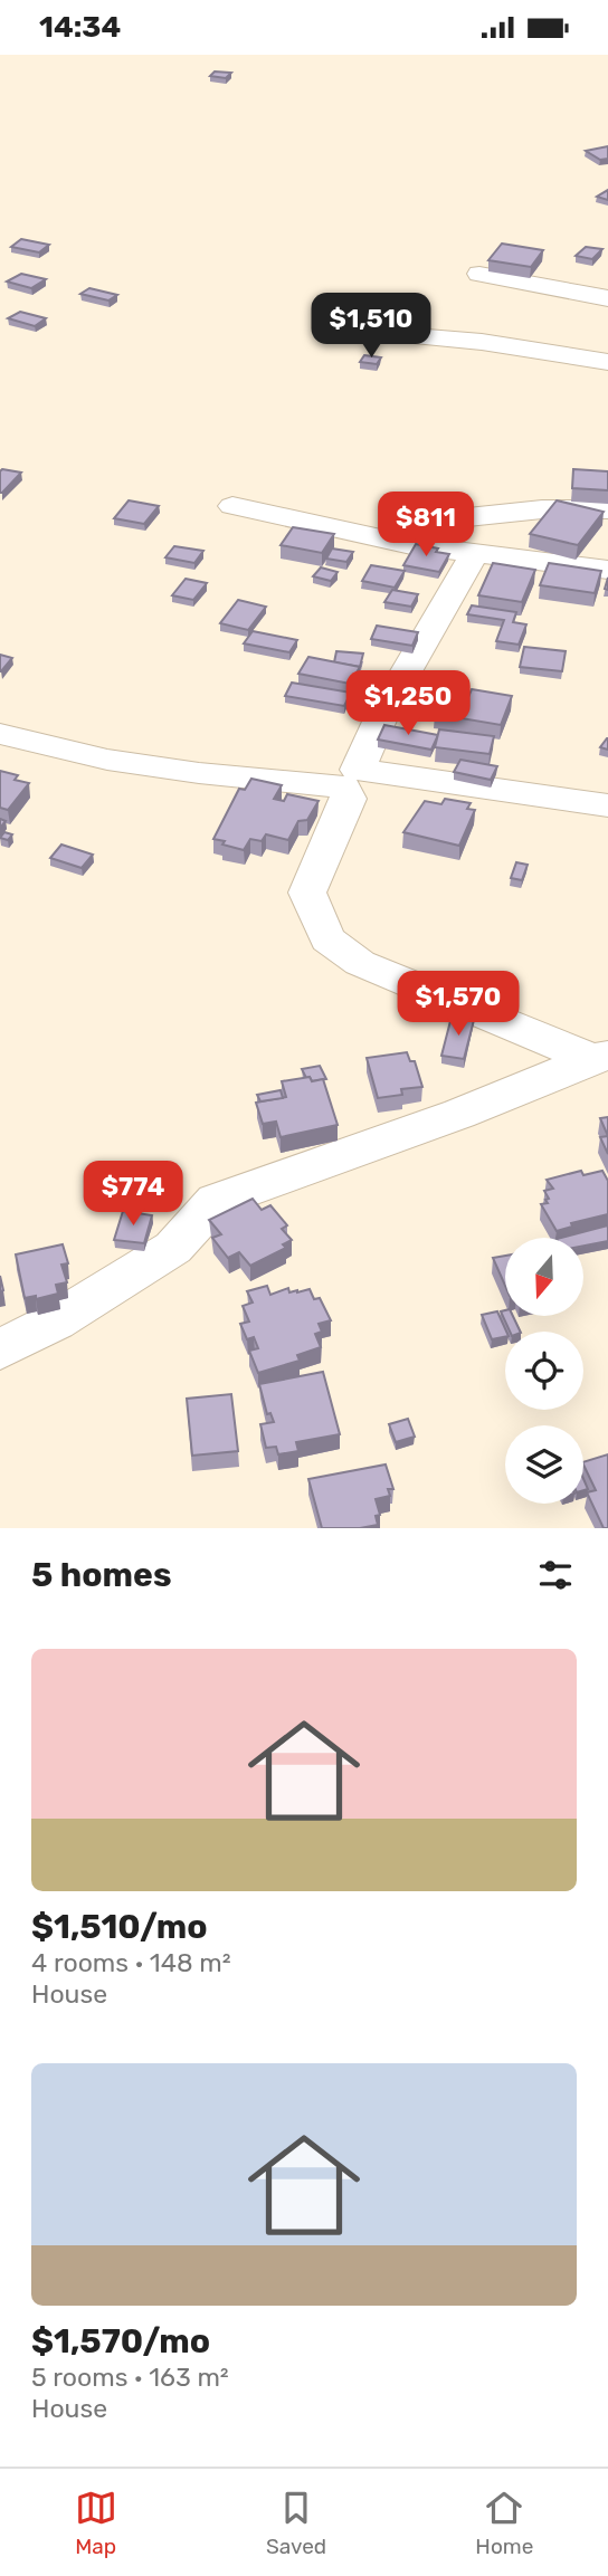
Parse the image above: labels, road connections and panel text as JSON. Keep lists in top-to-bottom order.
{
  "north": "bottom",
  "page": {
    "status": "14:34",
    "price": [
      "$1,510",
      "$811",
      "$1,250",
      "$1,570",
      "$774"
    ],
    "heading": "5 homes",
    "list": [
      {
        "name": "$1,510/mo",
        "note": "4 rooms · 148 m² · House"
      },
      {
        "name": "$1,570/mo",
        "note": "5 rooms · 163 m² · House"
      }
    ],
    "tabs": ["Map", "Saved", "Home"]
  }
}
